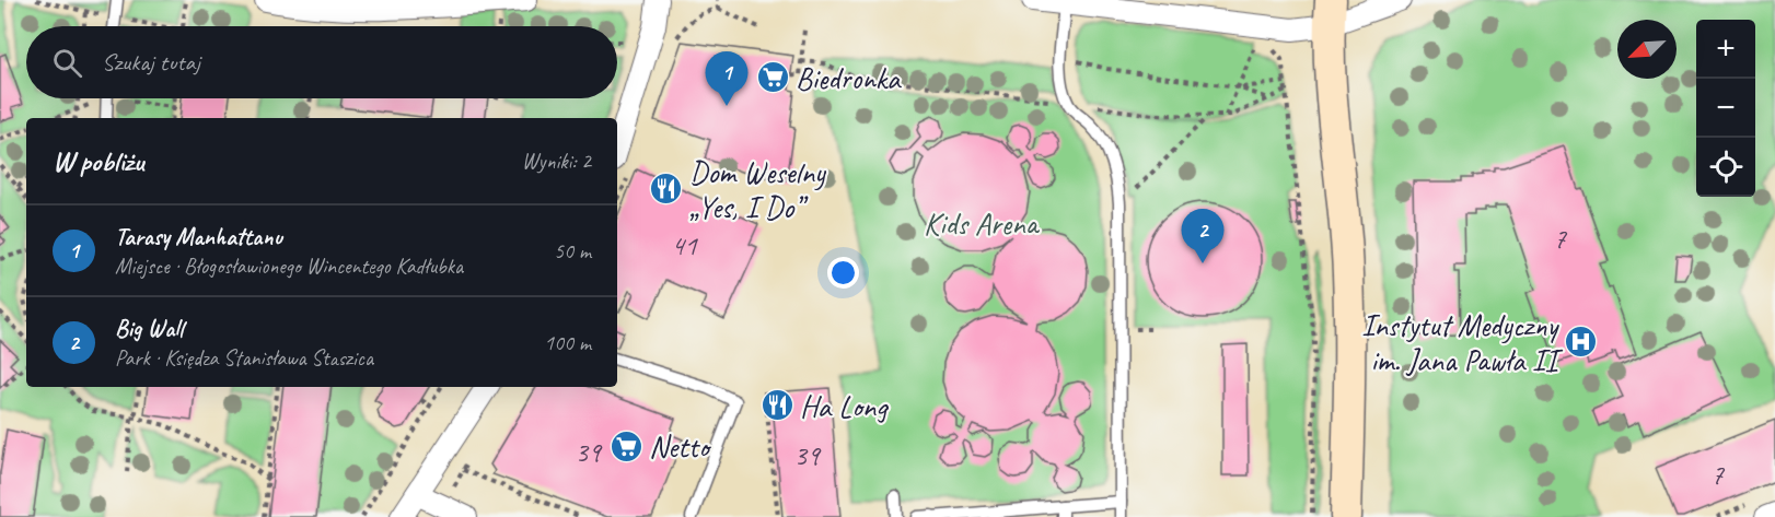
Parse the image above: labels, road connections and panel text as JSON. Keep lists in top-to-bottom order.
{
  "parks": ["Kids Arena"],
  "places": {
    "supermarket": ["Biedronka", "Netto"],
    "restaurant": ["Dom Weselny „Yes, I Do”", "Ha Long"],
    "hospital": ["Instytut Medyczny im. Jana Pawła II"]
  },
  "house_numbers": [
    "7",
    "41",
    "39",
    "39",
    "7"
  ],
  "north": "bottom left",
  "page": {
    "map_buttons": ["+", "−"],
    "search": "Szukaj tutaj",
    "pins": ["1", "2"],
    "heading": ["W pobliżu", "Wyniki: 2"],
    "list": [
      {
        "mark": "1",
        "name": "Tarasy Manhattanu",
        "note": "Miejsce · Błogosławionego Wincentego Kadłubka",
        "value": "50 m"
      },
      {
        "mark": "2",
        "name": "Big Wall",
        "note": "Park · Księdza Stanisława Staszica",
        "value": "100 m"
      }
    ]
  }
}
